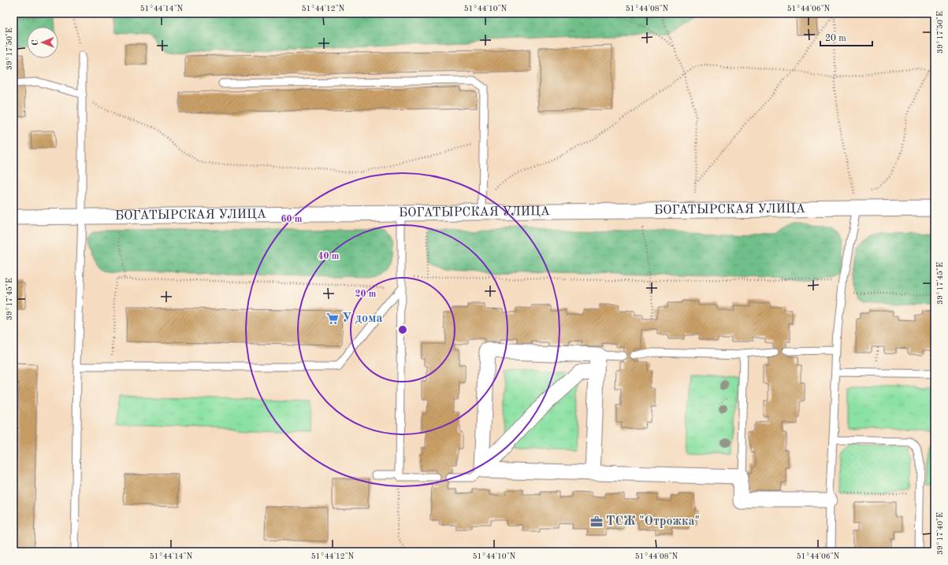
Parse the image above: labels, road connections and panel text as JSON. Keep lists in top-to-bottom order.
{
  "streets": {
    "street": ["БОГАТЫРСКАЯ УЛИЦА"]
  },
  "places": {
    "supermarket": ["У дома"],
    "office": ["ТСЖ \"Отрожка\""]
  },
  "scale_bar": "20 m",
  "north": "left",
  "coordinates": [
    "51°44'14\"N",
    "51°44'12\"N",
    "51°44'10\"N",
    "51°44'08\"N",
    "51°44'06\"N",
    "39°17'50\"E",
    "39°17'45\"E",
    "39°17'40\"E"
  ],
  "rings": ["60 m", "40 m", "20 m"]
}
